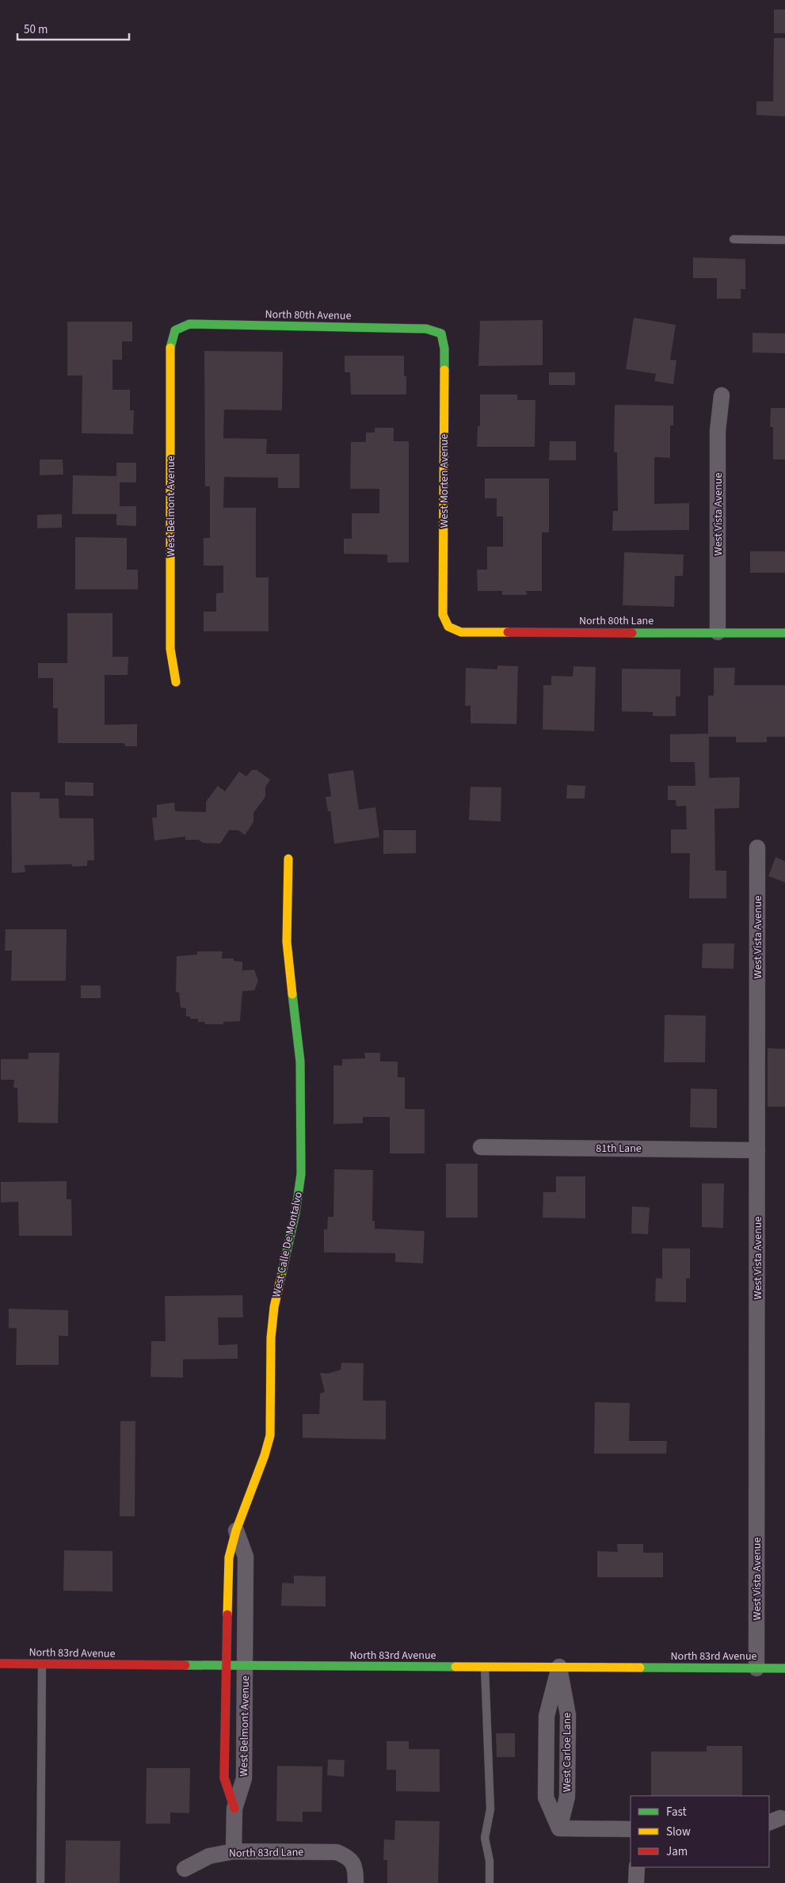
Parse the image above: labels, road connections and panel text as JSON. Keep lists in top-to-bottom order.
{
  "streets": {
    "street": [
      "North 80th Avenue",
      "West Morten Avenue",
      "West Belmont Avenue",
      "West Vista Avenue",
      "North 80th Lane",
      "81th Lane",
      "West Calle De Montalvo",
      "North 83rd Avenue",
      "West Carloe Lane",
      "North 83rd Lane"
    ]
  },
  "crossings": [
    ["North 80th Avenue", "West Morten Avenue"],
    ["North 80th Avenue", "West Belmont Avenue"],
    ["West Morten Avenue", "North 80th Lane"],
    ["West Belmont Avenue", "West Calle De Montalvo"],
    ["West Belmont Avenue", "North 83rd Avenue"],
    ["West Belmont Avenue", "North 83rd Lane"],
    ["West Vista Avenue", "North 80th Lane"],
    ["West Vista Avenue", "81th Lane"],
    ["West Vista Avenue", "North 83rd Avenue"],
    ["West Calle De Montalvo", "North 83rd Avenue"],
    ["North 83rd Avenue", "West Carloe Lane"]
  ],
  "legend": ["Fast", "Slow", "Jam"],
  "scale_bar": "50 m"
}
